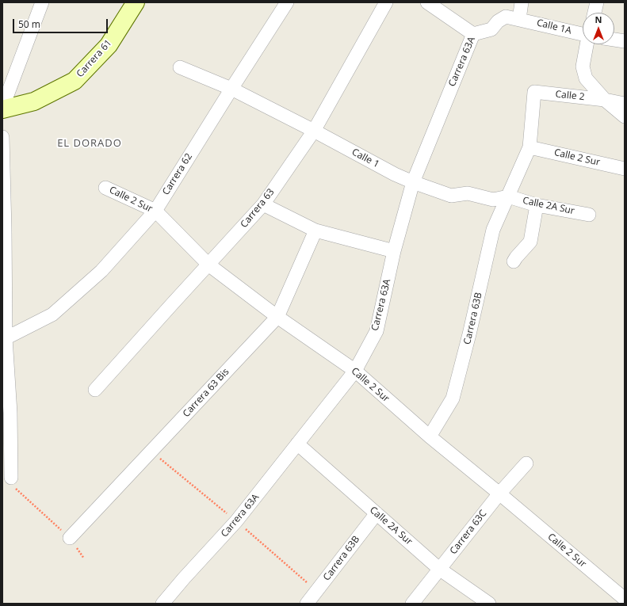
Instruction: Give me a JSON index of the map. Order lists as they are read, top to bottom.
{
  "streets": {
    "street": [
      "Calle 1A",
      "Carrera 61",
      "Carrera 63A",
      "Calle 2",
      "Calle 2 Sur",
      "Calle 1",
      "Carrera 62",
      "Calle 2A Sur",
      "Carrera 63",
      "Carrera 63B",
      "Carrera 63 Bis",
      "Carrera 63C"
    ]
  },
  "crossings": [
    ["Calle 1A", "Carrera 63A"],
    ["Carrera 63A", "Calle 2 Sur"],
    ["Carrera 63A", "Calle 1"],
    ["Carrera 63A", "Calle 2A Sur"],
    ["Calle 2", "Carrera 63B"],
    ["Calle 2 Sur", "Carrera 62"],
    ["Calle 2 Sur", "Carrera 63"],
    ["Calle 2 Sur", "Carrera 63B"],
    ["Calle 2 Sur", "Carrera 63 Bis"],
    ["Calle 2 Sur", "Carrera 63C"],
    ["Calle 1", "Carrera 62"],
    ["Calle 1", "Calle 2A Sur"],
    ["Calle 1", "Carrera 63"],
    ["Calle 1", "Carrera 63B"],
    ["Calle 2A Sur", "Carrera 63B"],
    ["Calle 2A Sur", "Carrera 63C"]
  ],
  "districts": ["EL DORADO"],
  "scale_bar": "50 m",
  "north": "top"
}
